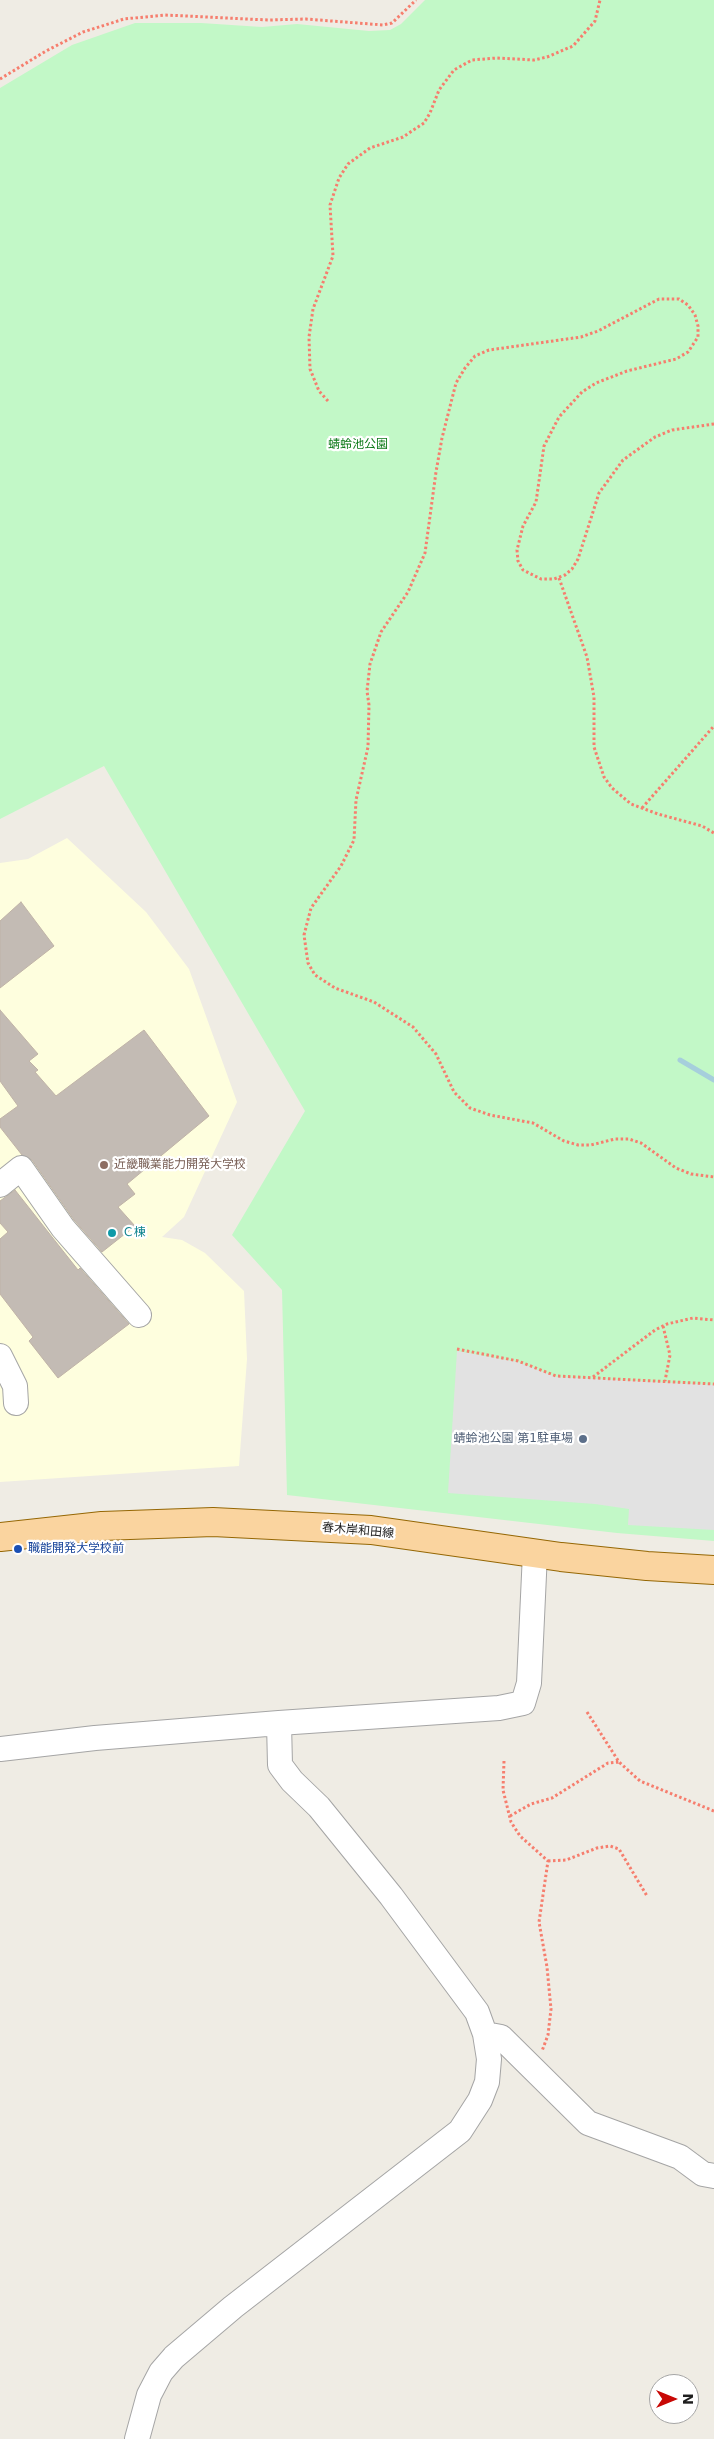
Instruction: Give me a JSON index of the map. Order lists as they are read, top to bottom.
{
  "streets": {
    "main road": ["春木岸和田線"]
  },
  "parks": ["蜻蛉池公園"],
  "places": [
    "近畿職業能力開発大学校",
    "Ｃ棟",
    "蜻蛉池公園 第1駐車場",
    "職能開発大学校前"
  ],
  "north": "right"
}
